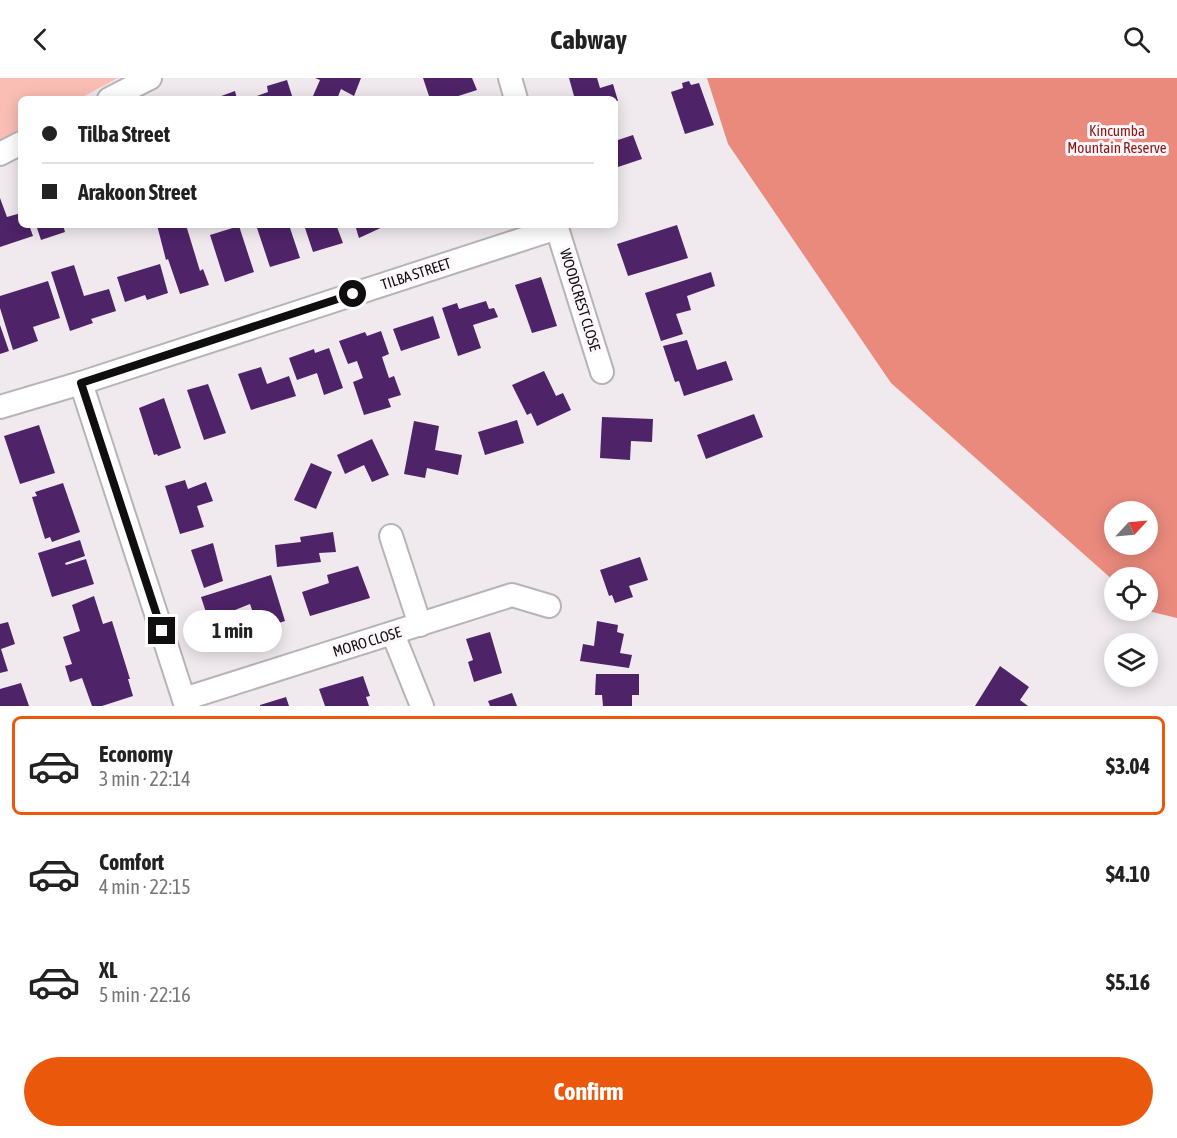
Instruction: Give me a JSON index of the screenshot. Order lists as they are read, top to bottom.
{
  "streets": {
    "street": ["TILBA STREET", "WOODCREST CLOSE", "MORO CLOSE"]
  },
  "parks": ["Kincumba Mountain Reserve"],
  "north": "top right",
  "page": {
    "header": "Cabway",
    "banner": ["Tilba Street", "Arakoon Street"],
    "bubble": "1 min",
    "list": [
      {
        "name": "Economy",
        "note": "3 min · 22:14",
        "value": "$3.04"
      },
      {
        "name": "Comfort",
        "note": "4 min · 22:15",
        "value": "$4.10"
      },
      {
        "name": "XL",
        "note": "5 min · 22:16",
        "value": "$5.16"
      }
    ],
    "buttons": "Confirm"
  }
}
